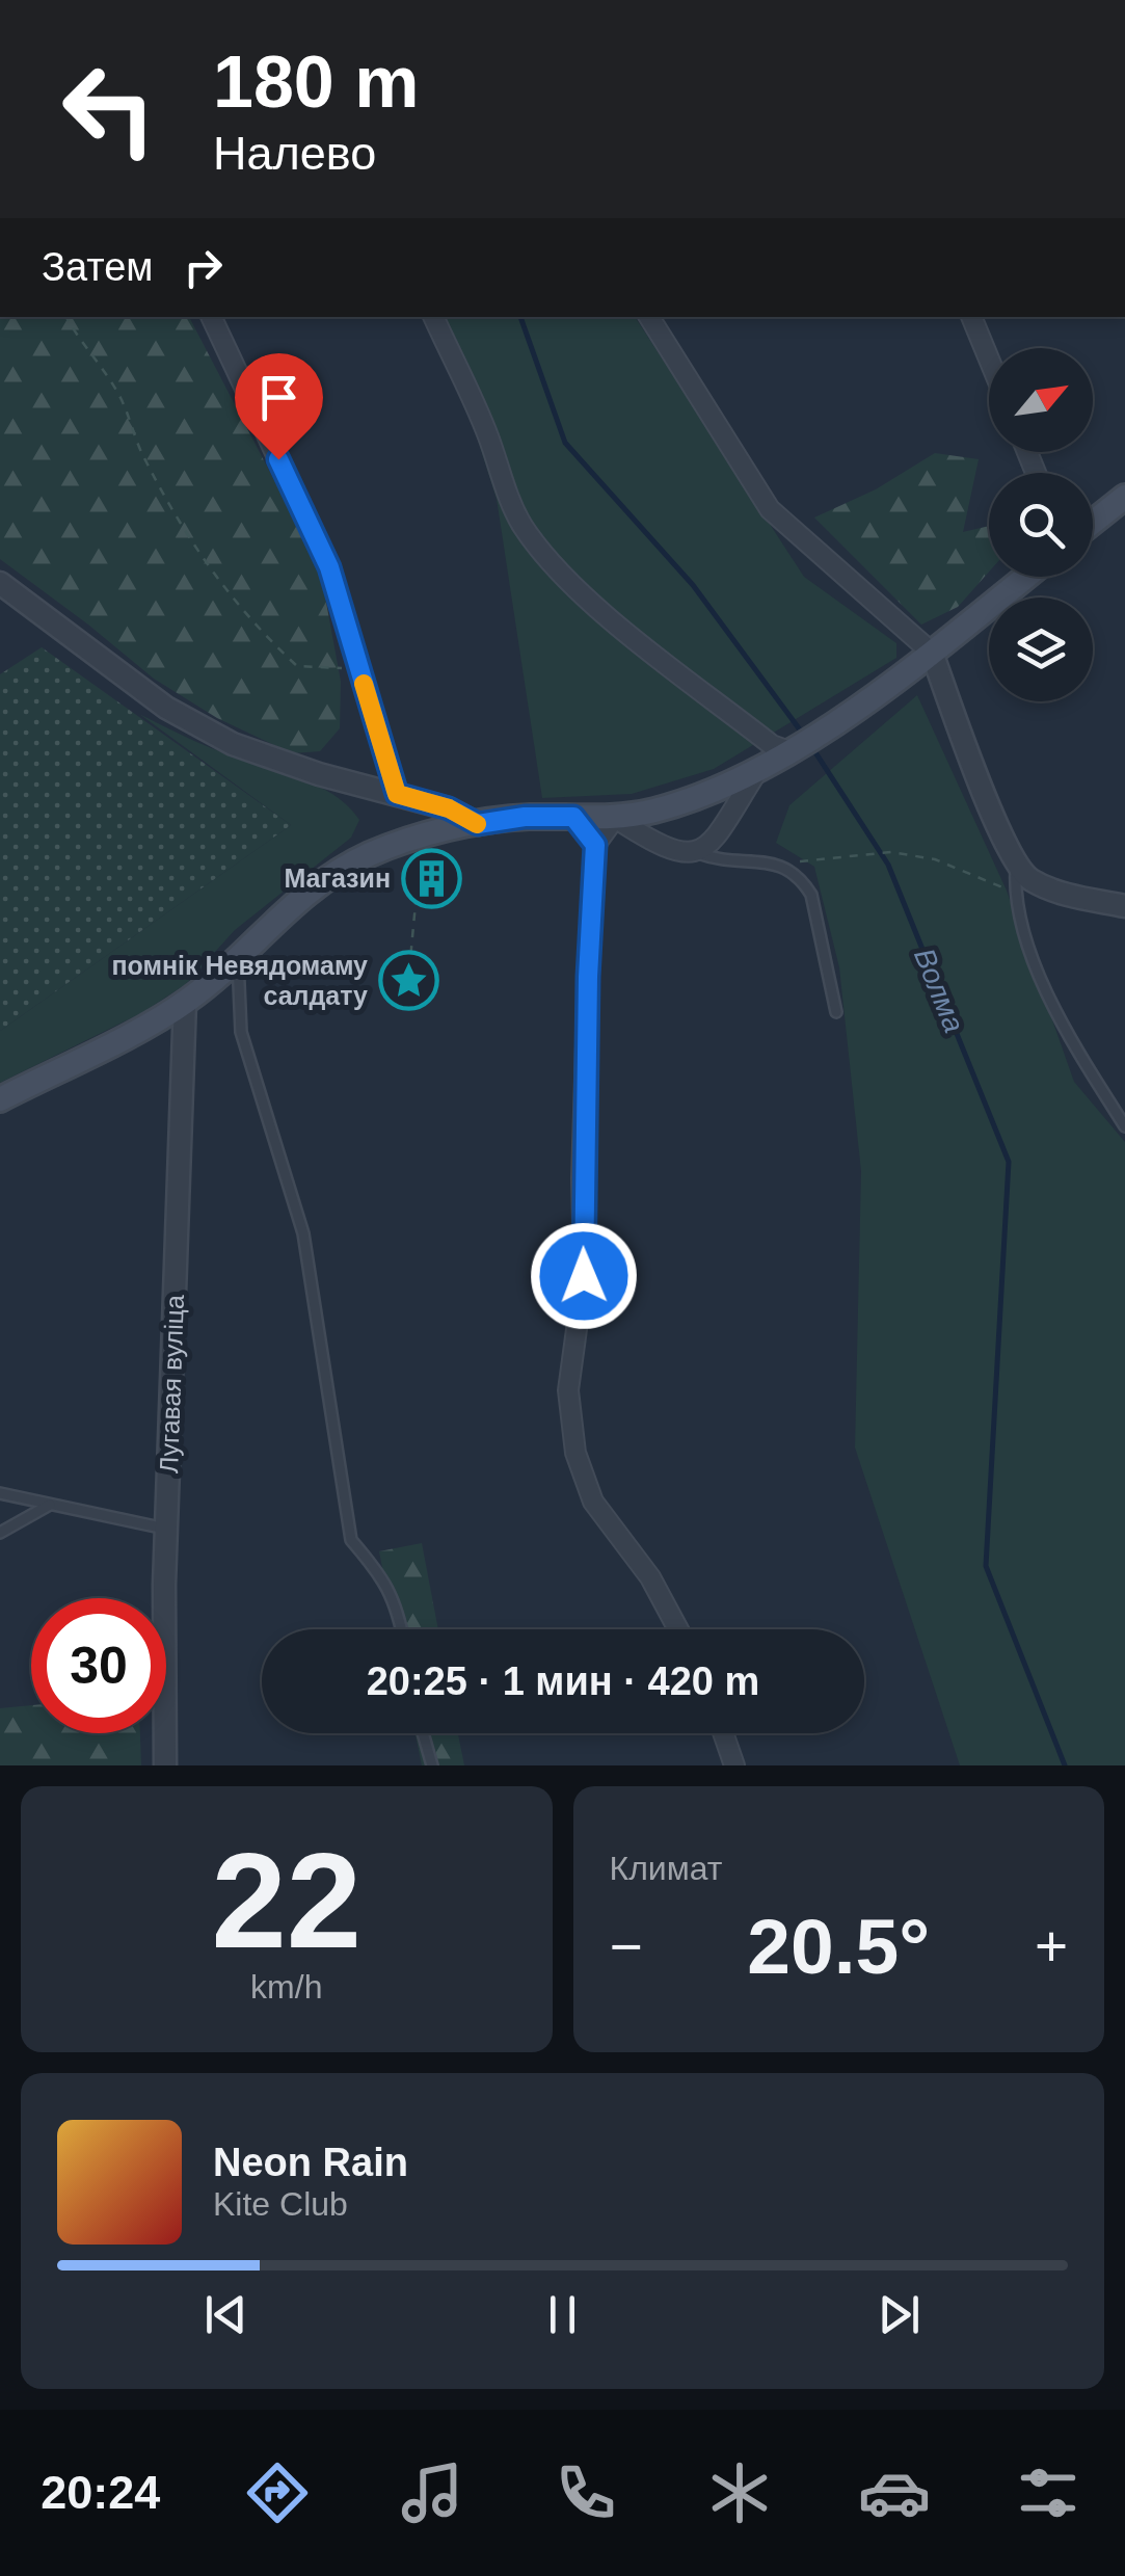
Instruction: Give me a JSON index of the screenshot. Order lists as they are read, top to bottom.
{
  "streets": {
    "street": ["Лугавая вуліца"]
  },
  "water": ["Волма"],
  "places": {
    "building": ["Магазин"],
    "place": ["помнік Невядомаму салдату"]
  },
  "north": "top right",
  "page": {
    "turn": ["180 m", "Налево"],
    "then": "Затем",
    "limit": "30",
    "trip": "20:25 · 1 мин · 420 m",
    "tile": [
      ["22", "km/h"],
      "Климат"
    ],
    "heat": ["−", "20.5°", "+"],
    "song": ["Neon Rain", "Kite Club"],
    "tabs": "20:24"
  }
}
